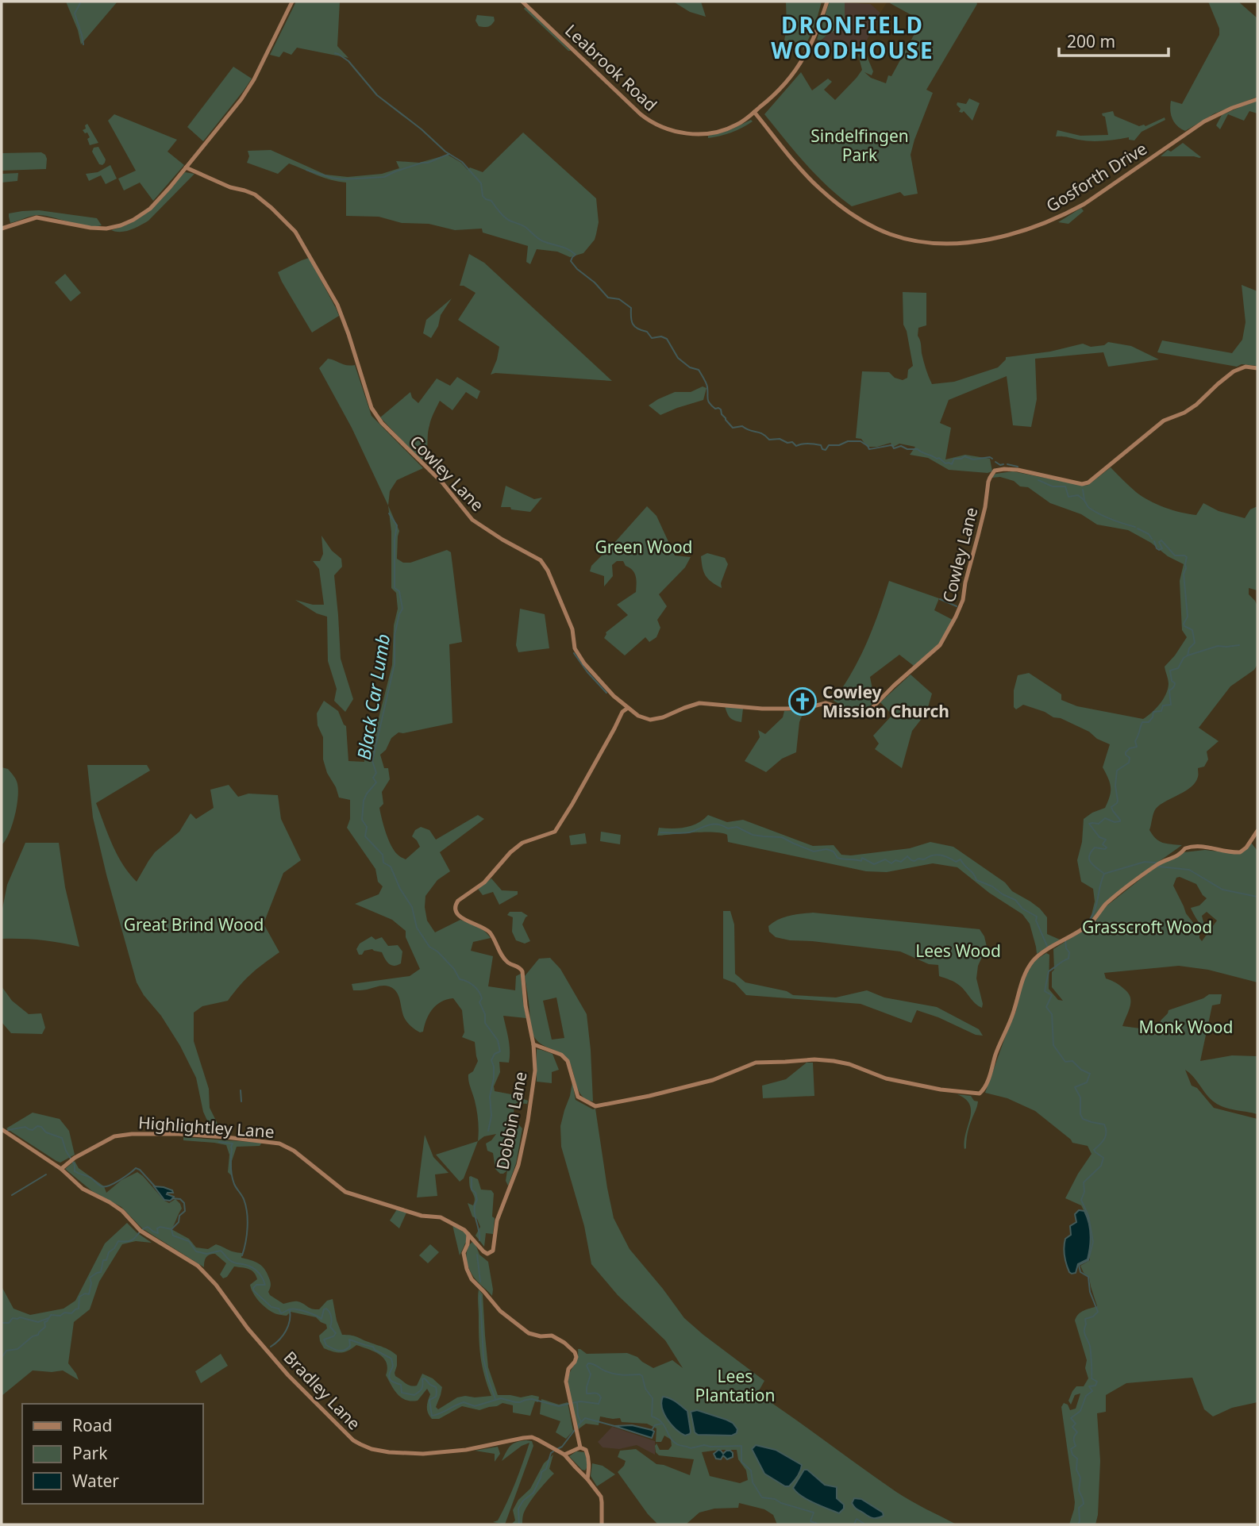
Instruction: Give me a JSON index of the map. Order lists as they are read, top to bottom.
{
  "streets": {
    "street": [
      "Leabrook Road",
      "Gosforth Drive",
      "Cowley Lane",
      "Dobbin Lane",
      "Highlightley Lane",
      "Bradley Lane"
    ]
  },
  "crossings": [
    ["Leabrook Road", "Gosforth Drive"],
    ["Cowley Lane", "Dobbin Lane"],
    ["Dobbin Lane", "Highlightley Lane"],
    ["Highlightley Lane", "Bradley Lane"]
  ],
  "districts": ["DRONFIELD WOODHOUSE"],
  "water": ["Black Car Lumb"],
  "parks": [
    "Sindelfingen Park",
    "Green Wood",
    "Great Brind Wood",
    "Grasscroft Wood",
    "Lees Wood",
    "Monk Wood",
    "Lees Plantation"
  ],
  "places": {
    "church": ["Cowley Mission Church"]
  },
  "legend": ["Road", "Park", "Water"],
  "scale_bar": "200 m"
}
